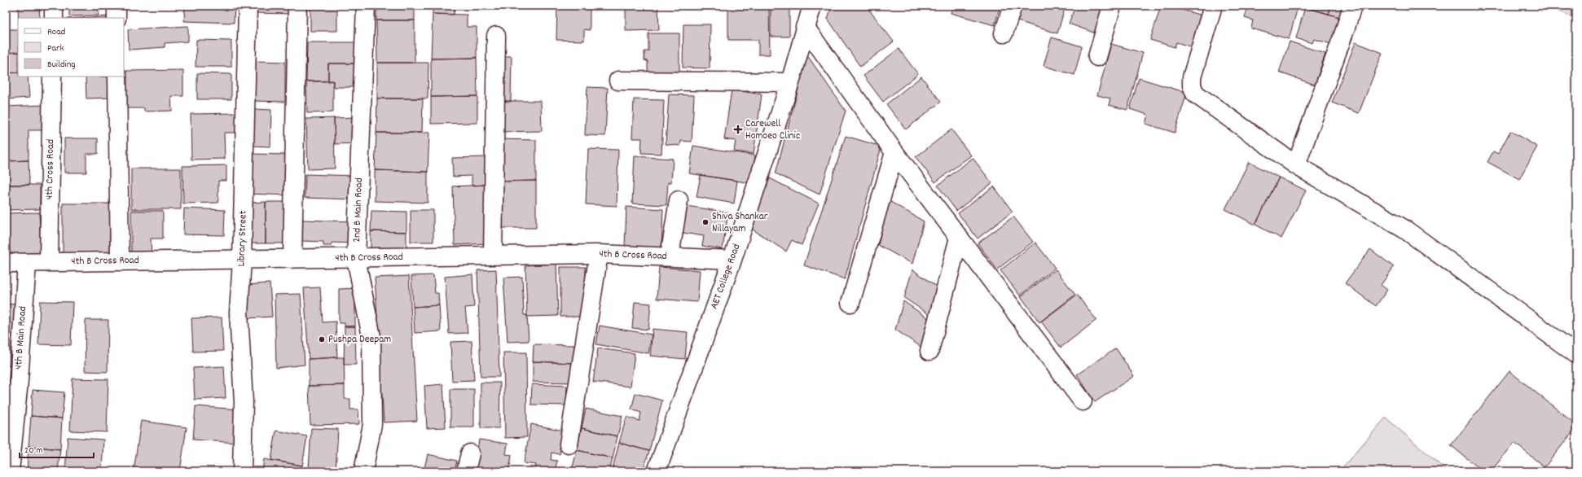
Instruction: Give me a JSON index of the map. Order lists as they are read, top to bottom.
{
  "streets": {
    "street": [
      "4th Cross Road",
      "2nd B Main Road",
      "Library Street",
      "4th B Cross Road",
      "AET College Road",
      "4th B Main Road"
    ]
  },
  "crossings": [
    ["4th Cross Road", "4th B Cross Road"],
    ["2nd B Main Road", "4th B Cross Road"],
    ["Library Street", "4th B Cross Road"],
    ["4th B Cross Road", "AET College Road"],
    ["4th B Cross Road", "4th B Main Road"]
  ],
  "places": {
    "health": ["Carewell Homoeo Clinic"],
    "other": ["Shiva Shankar Nillayam", "Pushpa Deepam"]
  },
  "legend": ["Road", "Park", "Building"],
  "scale_bar": "20 m"
}
